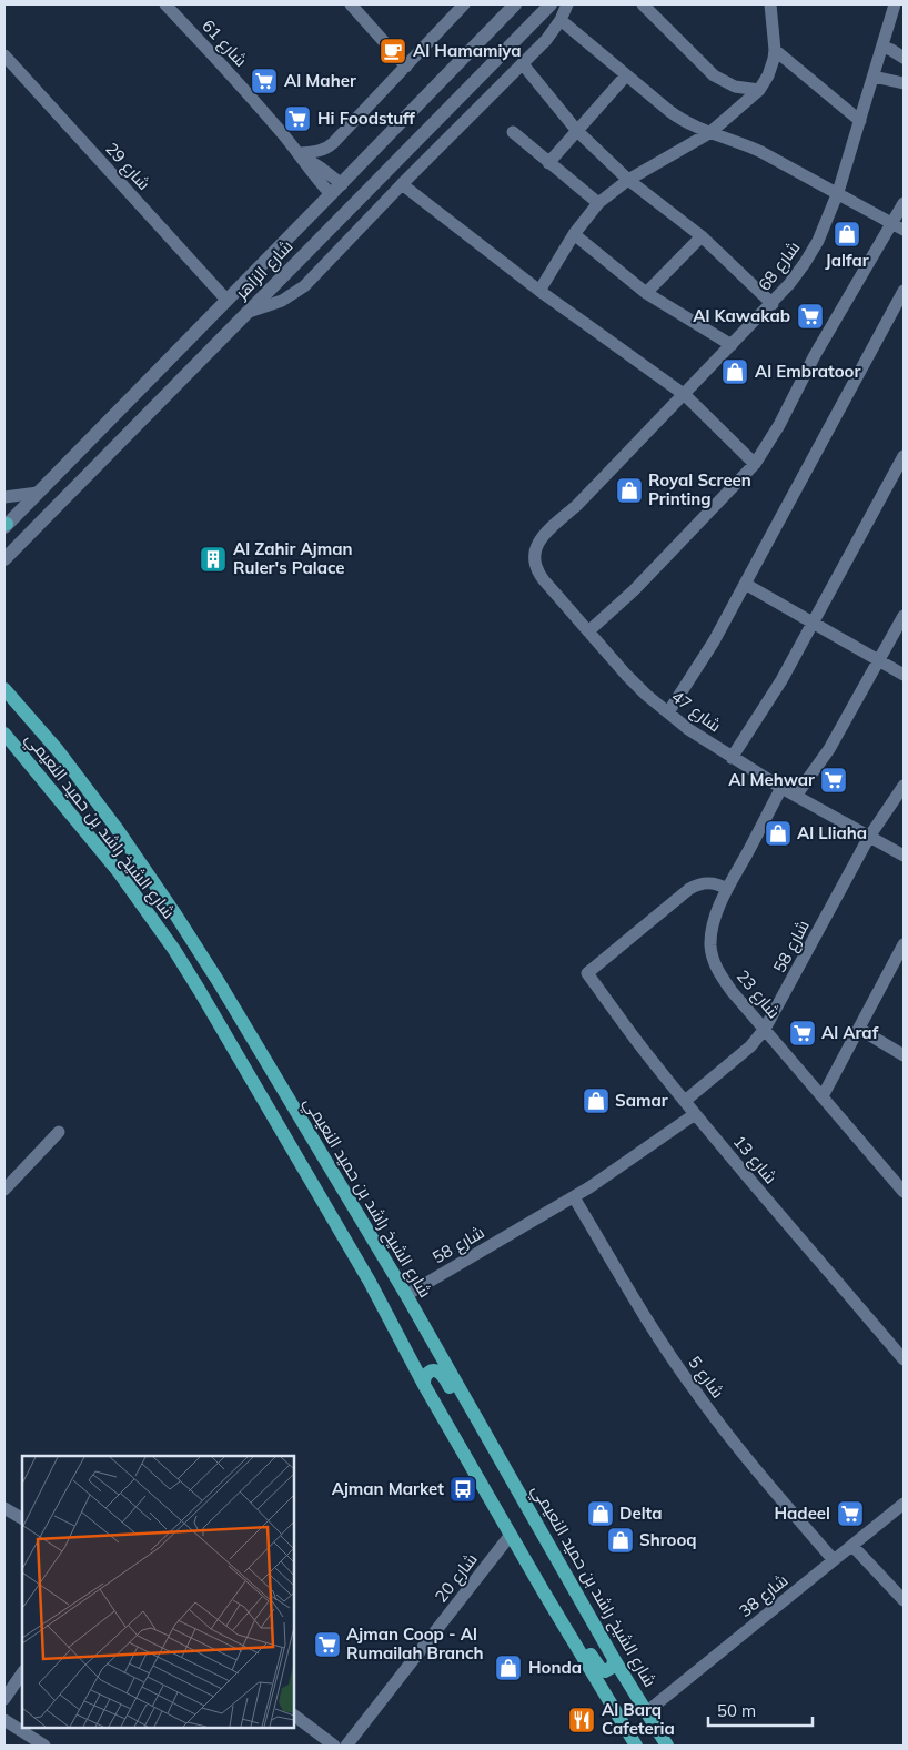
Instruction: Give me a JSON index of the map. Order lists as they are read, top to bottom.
{
  "streets": {
    "main road": ["شارع الزاهر", "شارع الشيخ راشد بن حميد النعيمي"],
    "street": [
      "شارع 61",
      "شارع 29",
      "شارع 68",
      "شارع 47",
      "شارع 58",
      "شارع 23",
      "شارع 13",
      "شارع 5",
      "شارع 20",
      "شارع 38"
    ]
  },
  "crossings": [
    ["شارع 61", "شارع الزاهر"],
    ["شارع 29", "شارع الزاهر"],
    ["شارع 68", "شارع 47"],
    ["شارع 47", "شارع 58"],
    ["شارع 47", "شارع 23"],
    ["شارع الشيخ راشد بن حميد النعيمي", "شارع 58"],
    ["شارع الشيخ راشد بن حميد النعيمي", "شارع 20"],
    ["شارع الشيخ راشد بن حميد النعيمي", "شارع 38"],
    ["شارع 58", "شارع 23"],
    ["شارع 58", "شارع 13"],
    ["شارع 58", "شارع 5"],
    ["شارع 23", "شارع 13"],
    ["شارع 5", "شارع 38"]
  ],
  "places": {
    "cafe": ["Al Hamamiya"],
    "supermarket": [
      "Al Maher",
      "Hi Foodstuff",
      "Al Kawakab",
      "Al Mehwar",
      "Al Araf",
      "Hadeel",
      "Ajman Coop - Al Rumailah Branch"
    ],
    "shop": [
      "Jalfar",
      "Al Embratoor",
      "Royal Screen Printing",
      "Al Lliaha",
      "Samar",
      "Delta",
      "Shrooq",
      "Honda"
    ],
    "building": ["Al Zahir Ajman Ruler's Palace"],
    "bus stop": ["Ajman Market"],
    "restaurant": ["Al Barq Cafeteria"]
  },
  "scale_bar": "50 m"
}
